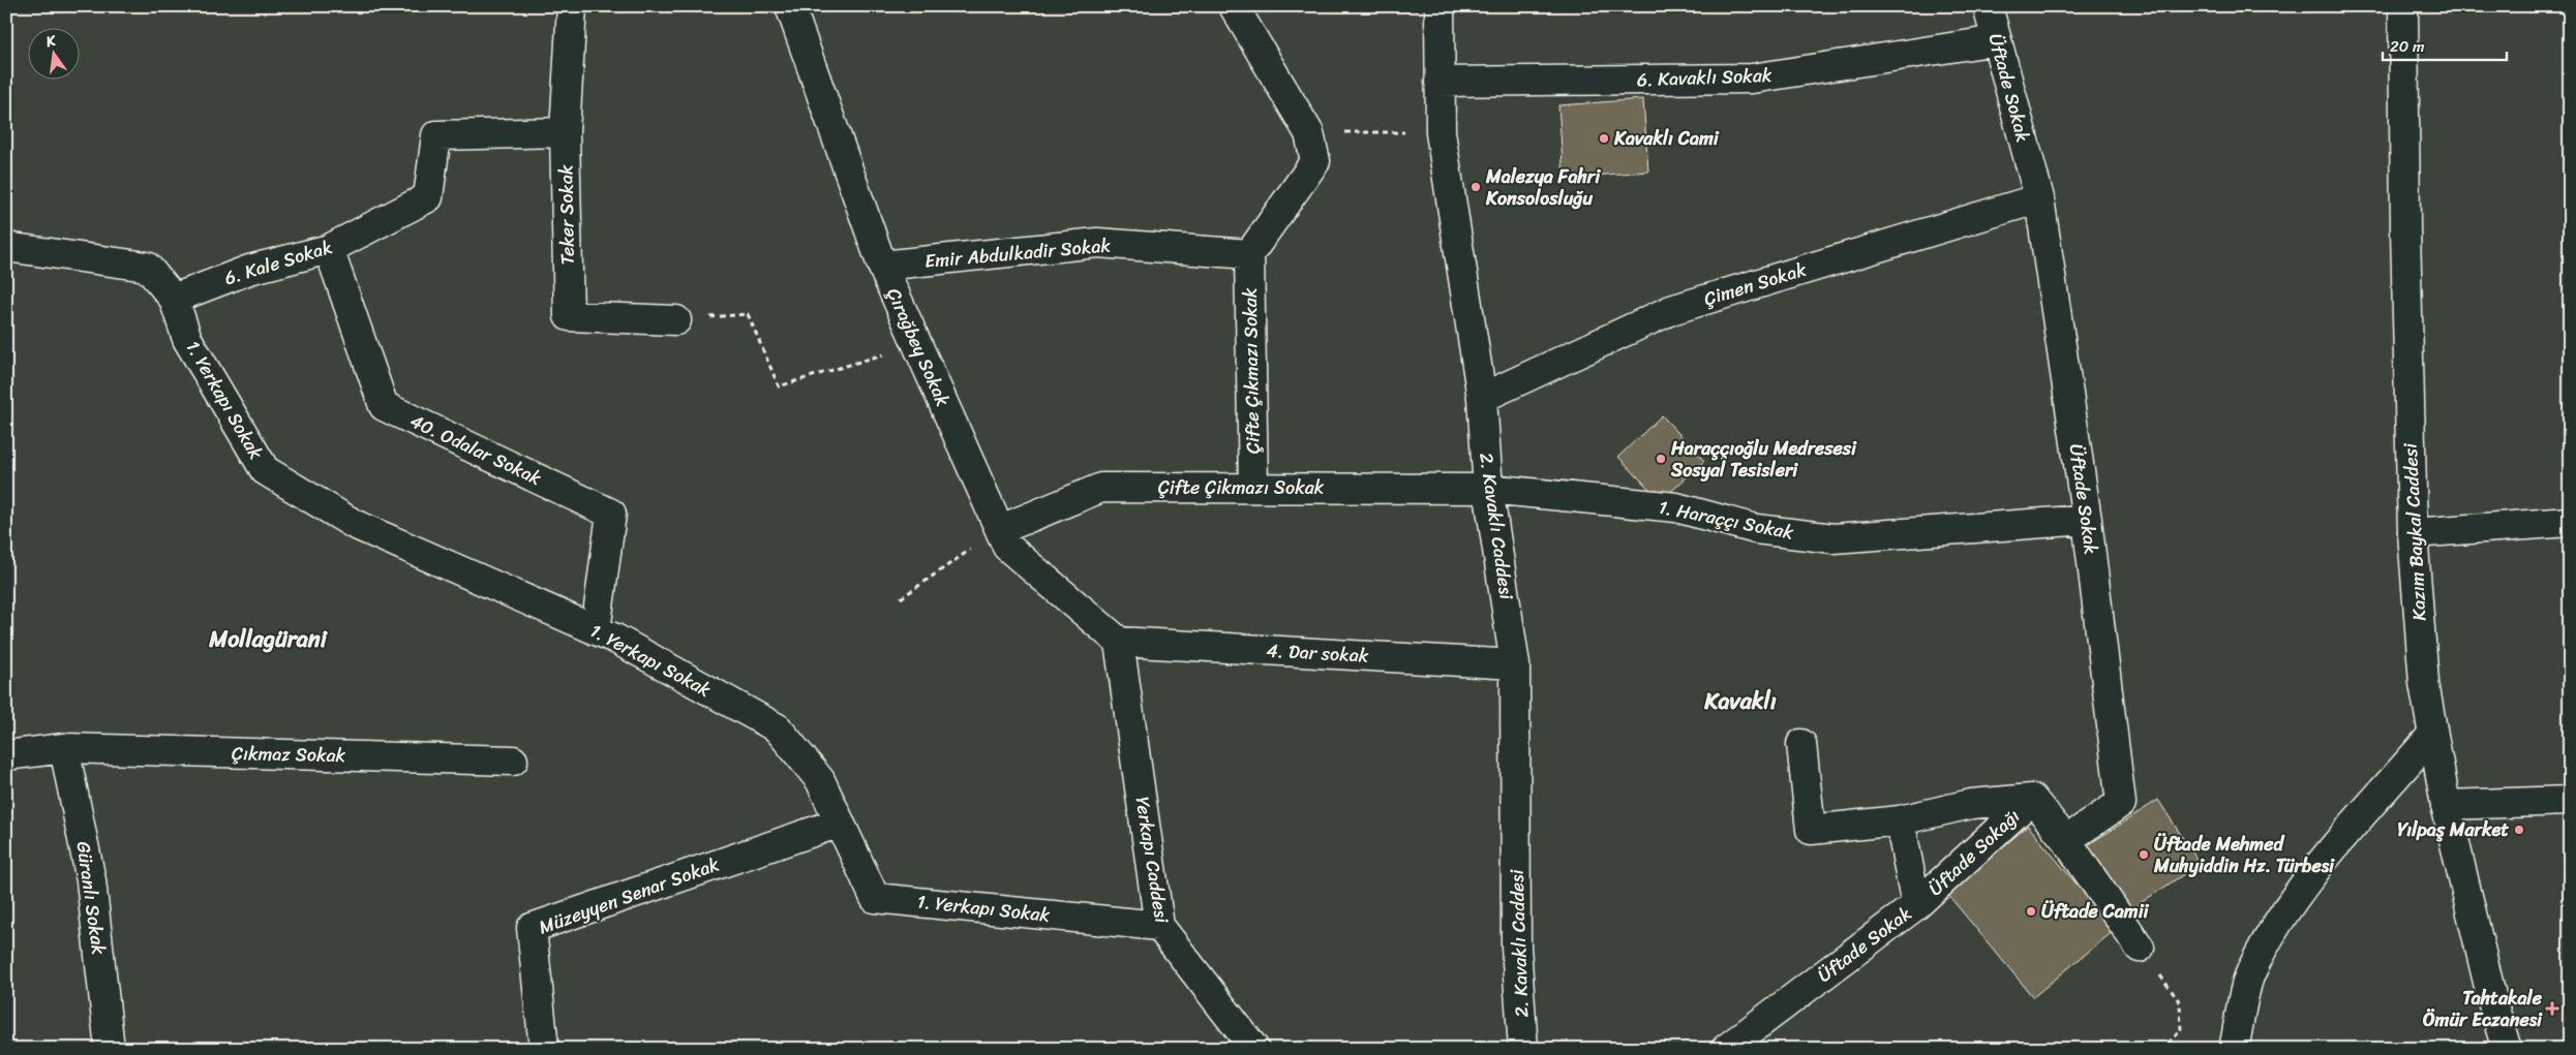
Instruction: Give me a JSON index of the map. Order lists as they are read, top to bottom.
{
  "streets": {
    "street": [
      "6. Kavaklı Sokak",
      "Üftade Sokak",
      "Teker Sokak",
      "Emir Abdulkadir Sokak",
      "6. Kale Sokak",
      "Çimen Sokak",
      "Çırağbey Sokak",
      "Çifte Çıkmazı Sokak",
      "1. Yerkapı Sokak",
      "40. Odalar Sokak",
      "Çifte Çikmazı Sokak",
      "1. Haraççı Sokak",
      "2. Kavaklı Caddesi",
      "Kazım Baykal Caddesi",
      "4. Dar sokak",
      "Çıkmaz Sokak",
      "Üftade Sokağı",
      "Yerkapı Caddesi",
      "Müzeyyen Senar Sokak",
      "Güranlı Sokak"
    ]
  },
  "crossings": [
    ["6. Kavaklı Sokak", "Üftade Sokak"],
    ["6. Kavaklı Sokak", "2. Kavaklı Caddesi"],
    ["Üftade Sokak", "Çimen Sokak"],
    ["Üftade Sokak", "1. Haraççı Sokak"],
    ["Üftade Sokak", "Üftade Sokağı"],
    ["Teker Sokak", "6. Kale Sokak"],
    ["Emir Abdulkadir Sokak", "Çırağbey Sokak"],
    ["Emir Abdulkadir Sokak", "Çifte Çıkmazı Sokak"],
    ["6. Kale Sokak", "1. Yerkapı Sokak"],
    ["6. Kale Sokak", "40. Odalar Sokak"],
    ["Çimen Sokak", "2. Kavaklı Caddesi"],
    ["Çırağbey Sokak", "Çifte Çikmazı Sokak"],
    ["Çırağbey Sokak", "4. Dar sokak"],
    ["Çırağbey Sokak", "Yerkapı Caddesi"],
    ["Çifte Çıkmazı Sokak", "Çifte Çikmazı Sokak"],
    ["1. Yerkapı Sokak", "40. Odalar Sokak"],
    ["1. Yerkapı Sokak", "Yerkapı Caddesi"],
    ["1. Yerkapı Sokak", "Müzeyyen Senar Sokak"],
    ["Çifte Çikmazı Sokak", "1. Haraççı Sokak"],
    ["Çifte Çikmazı Sokak", "2. Kavaklı Caddesi"],
    ["1. Haraççı Sokak", "2. Kavaklı Caddesi"],
    ["2. Kavaklı Caddesi", "4. Dar sokak"],
    ["4. Dar sokak", "Yerkapı Caddesi"],
    ["Çıkmaz Sokak", "Güranlı Sokak"]
  ],
  "districts": ["Mollagürani", "Kavaklı"],
  "places": {
    "other": [
      "Kavaklı Cami",
      "Malezya Fahri Konsolosluğu",
      "Haraççıoğlu Medresesi Sosyal Tesisleri",
      "Yılpaş Market",
      "Üftade Mehmed Muhyiddin Hz. Türbesi",
      "Üftade Camii"
    ],
    "health": ["Tahtakale Ömür Eczanesi"]
  },
  "scale_bar": "20 m",
  "north": "top"
}
